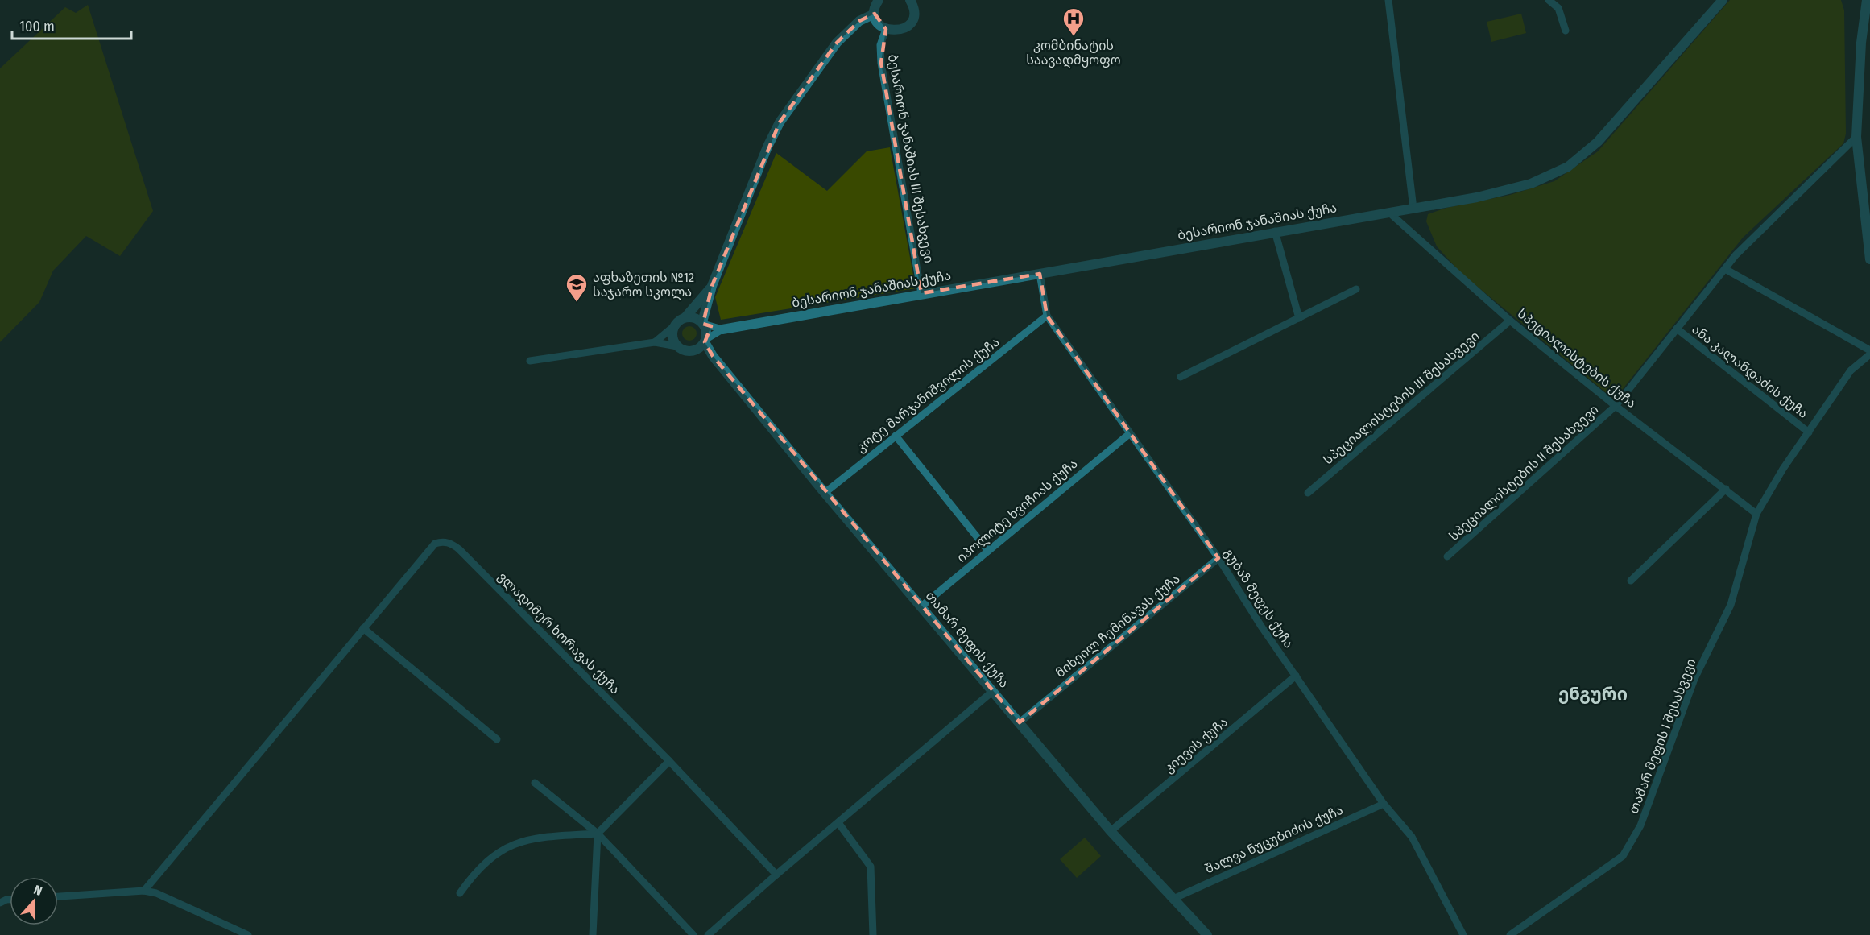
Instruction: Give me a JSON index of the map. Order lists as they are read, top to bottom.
{
  "streets": {
    "street": [
      "ბესარიონ ჯანაშიას III შესახვევი",
      "ბესარიონ ჯანაშიას ქუჩა",
      "სპეციალისტების ქუჩა",
      "ანა კალანდაძის ქუჩა",
      "კოტე მარჯანიშვილის ქუჩა",
      "სპეციალისტების III შესახვევი",
      "სპეციალისტების II შესახვევი",
      "იპოლიტე ხვიჩიას ქუჩა",
      "გუბაზ მეფეს ქუჩა",
      "მიხეილ ჩემინავას ქუჩა",
      "ვლადიმერ ხორავას ქუჩა",
      "თამარ მეფის ქუჩა",
      "თამარ მეფის I შესახვევი",
      "კიევის ქუჩა",
      "შალვა ნუცუბიძის ქუჩა"
    ]
  },
  "crossings": [
    ["ბესარიონ ჯანაშიას III შესახვევი", "ბესარიონ ჯანაშიას ქუჩა"],
    ["ბესარიონ ჯანაშიას ქუჩა", "სპეციალისტების ქუჩა"],
    ["ბესარიონ ჯანაშიას ქუჩა", "გუბაზ მეფეს ქუჩა"],
    ["სპეციალისტების ქუჩა", "სპეციალისტების III შესახვევი"],
    ["სპეციალისტების ქუჩა", "სპეციალისტების II შესახვევი"],
    ["სპეციალისტების ქუჩა", "თამარ მეფის I შესახვევი"],
    ["ანა კალანდაძის ქუჩა", "სპეციალისტების II შესახვევი"],
    ["ანა კალანდაძის ქუჩა", "თამარ მეფის I შესახვევი"],
    ["კოტე მარჯანიშვილის ქუჩა", "გუბაზ მეფეს ქუჩა"],
    ["კოტე მარჯანიშვილის ქუჩა", "თამარ მეფის ქუჩა"],
    ["იპოლიტე ხვიჩიას ქუჩა", "გუბაზ მეფეს ქუჩა"],
    ["იპოლიტე ხვიჩიას ქუჩა", "თამარ მეფის ქუჩა"],
    ["გუბაზ მეფეს ქუჩა", "მიხეილ ჩემინავას ქუჩა"],
    ["გუბაზ მეფეს ქუჩა", "კიევის ქუჩა"],
    ["გუბაზ მეფეს ქუჩა", "შალვა ნუცუბიძის ქუჩა"],
    ["მიხეილ ჩემინავას ქუჩა", "თამარ მეფის ქუჩა"],
    ["თამარ მეფის ქუჩა", "კიევის ქუჩა"],
    ["თამარ მეფის ქუჩა", "შალვა ნუცუბიძის ქუჩა"]
  ],
  "districts": ["ენგური"],
  "places": {
    "hospital": ["კომბინატის საავადმყოფო"],
    "school or university": ["აფხაზეთის №12 საჯარო სკოლა"]
  },
  "scale_bar": "100 m",
  "north": "top"
}
